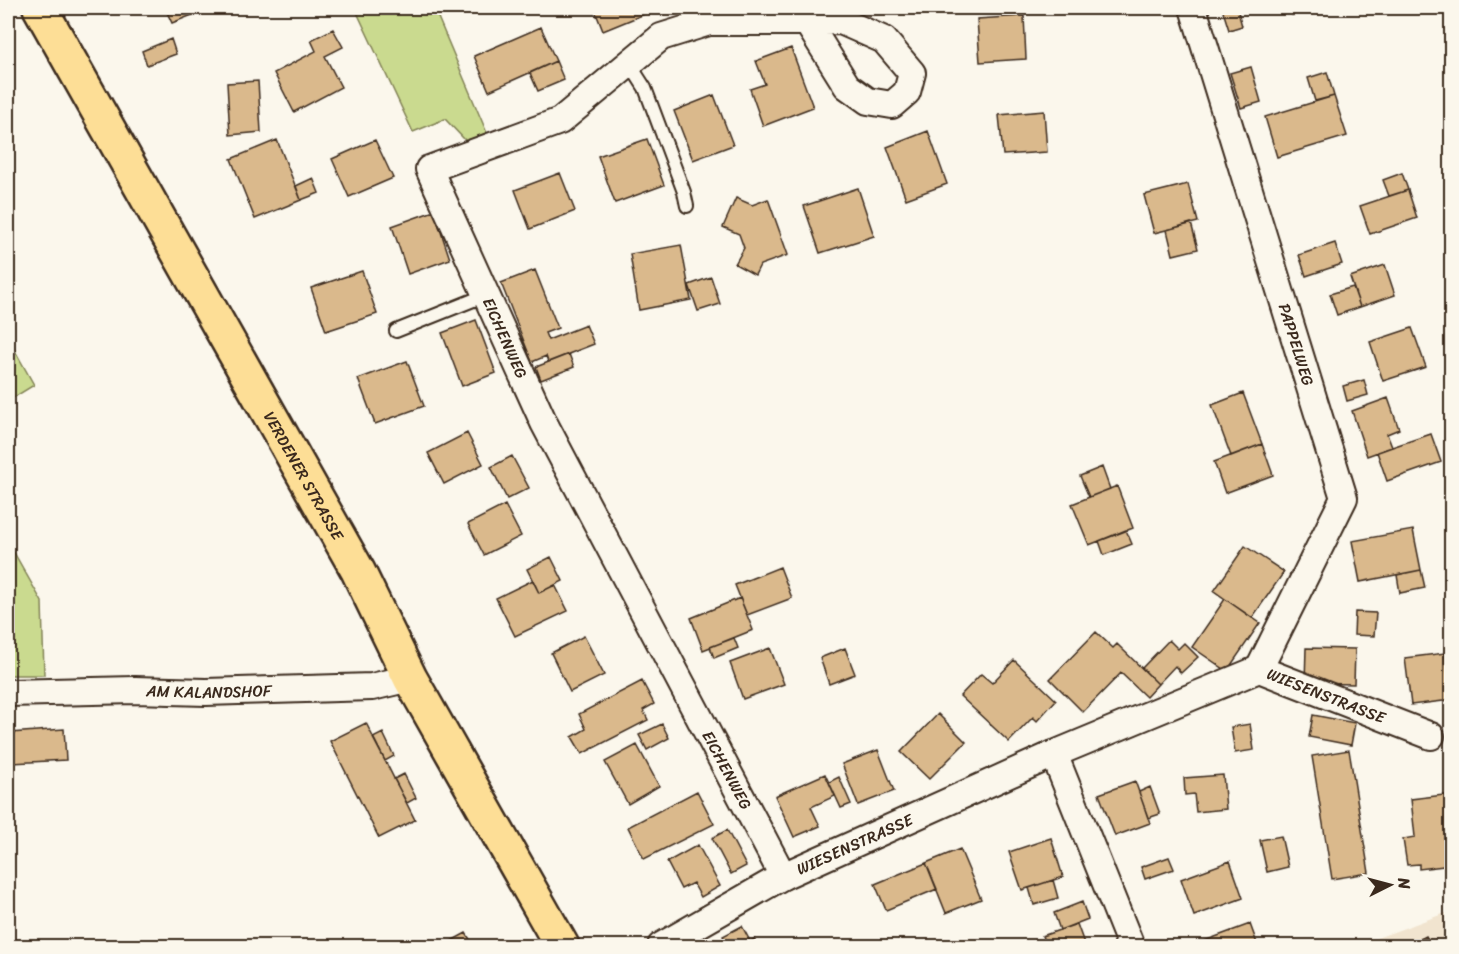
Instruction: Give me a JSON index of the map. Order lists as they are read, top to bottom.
{
  "streets": {
    "main road": ["VERDENER STRASSE"],
    "street": [
      "EICHENWEG",
      "PAPPELWEG",
      "AM KALANDSHOF",
      "WIESENSTRASSE"
    ]
  },
  "crossings": [
    ["EICHENWEG", "WIESENSTRASSE"],
    ["PAPPELWEG", "WIESENSTRASSE"],
    ["VERDENER STRASSE", "AM KALANDSHOF"]
  ],
  "north": "right"
}
